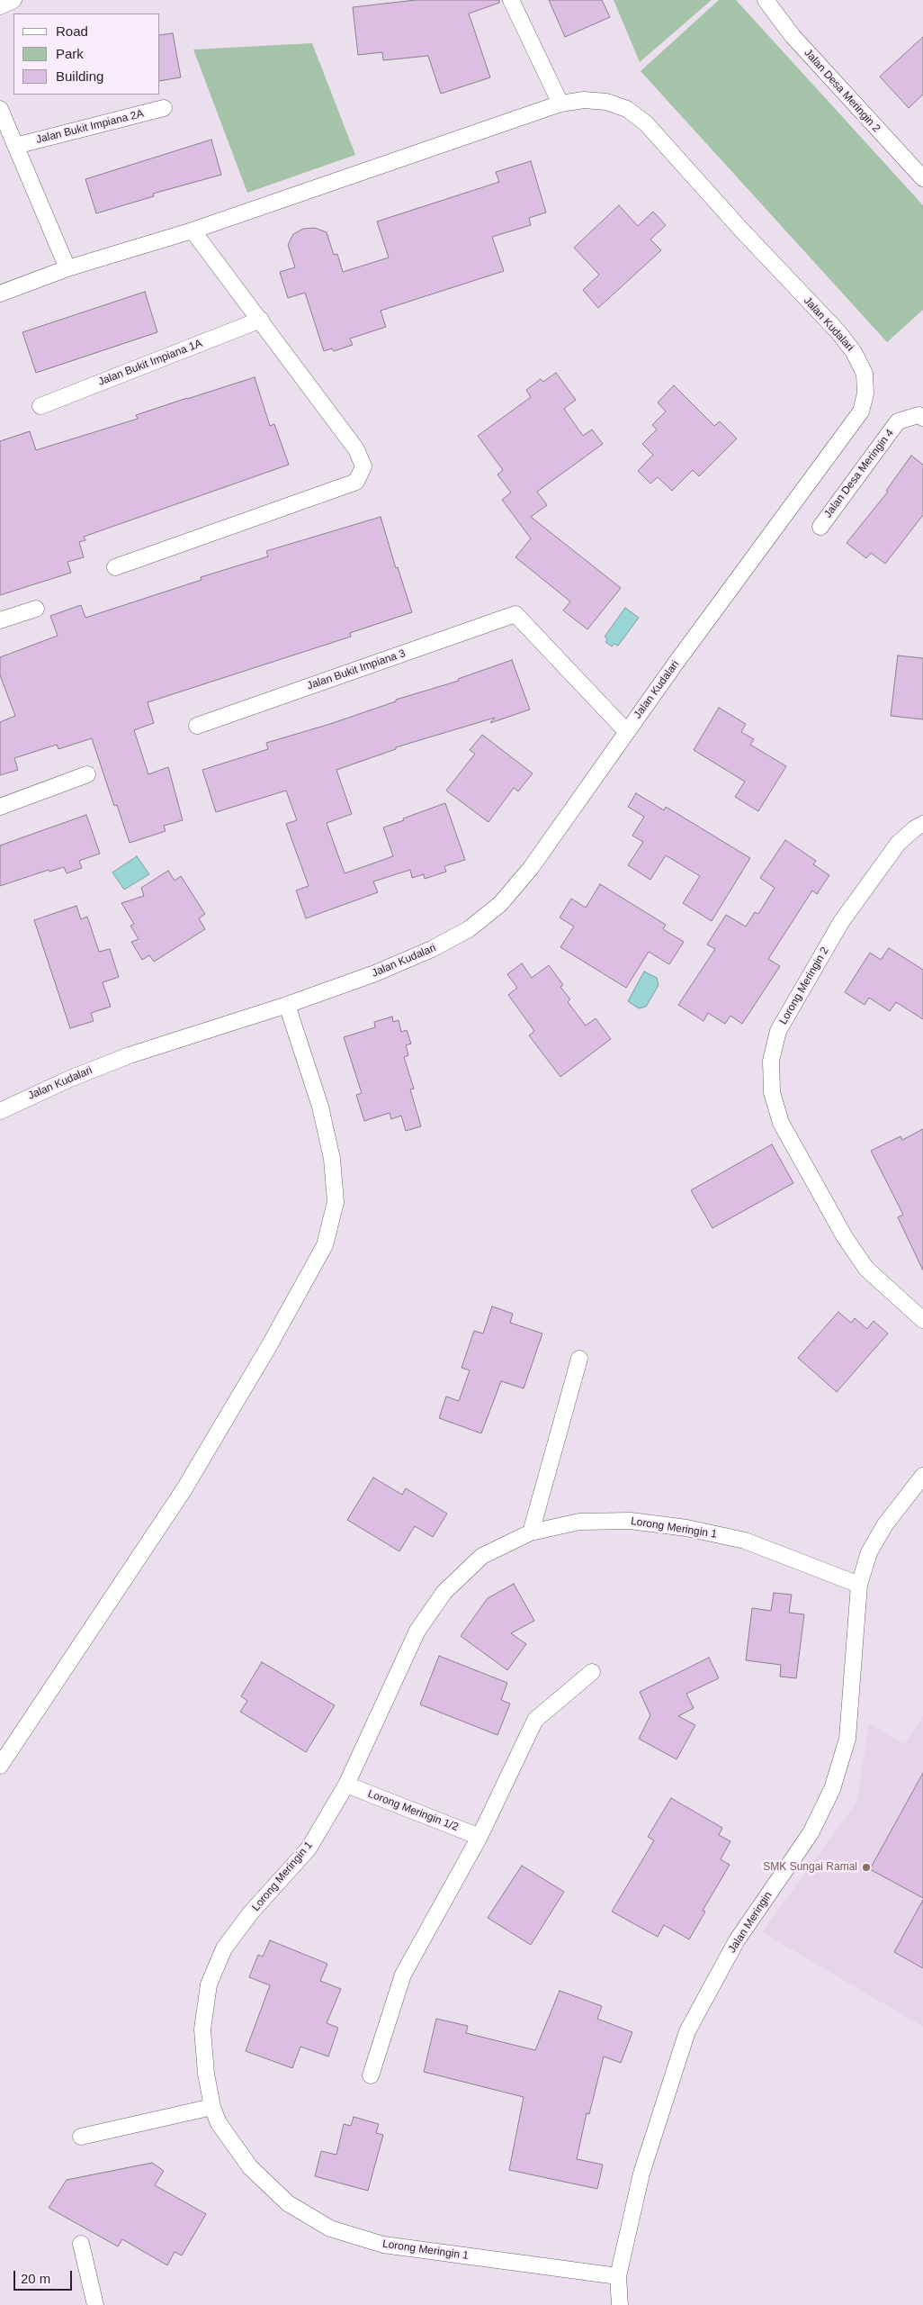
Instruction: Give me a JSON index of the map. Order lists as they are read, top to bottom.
{
  "streets": {
    "street": [
      "Jalan Desa Meringin 2",
      "Jalan Bukit Impiana 2A",
      "Jalan Kudalari",
      "Jalan Bukit Impiana 1A",
      "Jalan Desa Meringin 4",
      "Jalan Bukit Impiana 3",
      "Lorong Meringin 2",
      "Lorong Meringin 1",
      "Lorong Meringin 1/2",
      "Jalan Meringin"
    ]
  },
  "crossings": [
    ["Jalan Kudalari", "Jalan Bukit Impiana 3"],
    ["Lorong Meringin 1", "Lorong Meringin 1/2"],
    ["Lorong Meringin 1", "Jalan Meringin"]
  ],
  "places": ["SMK Sungai Ramal"],
  "legend": ["Road", "Park", "Building"],
  "scale_bar": "20 m"
}
